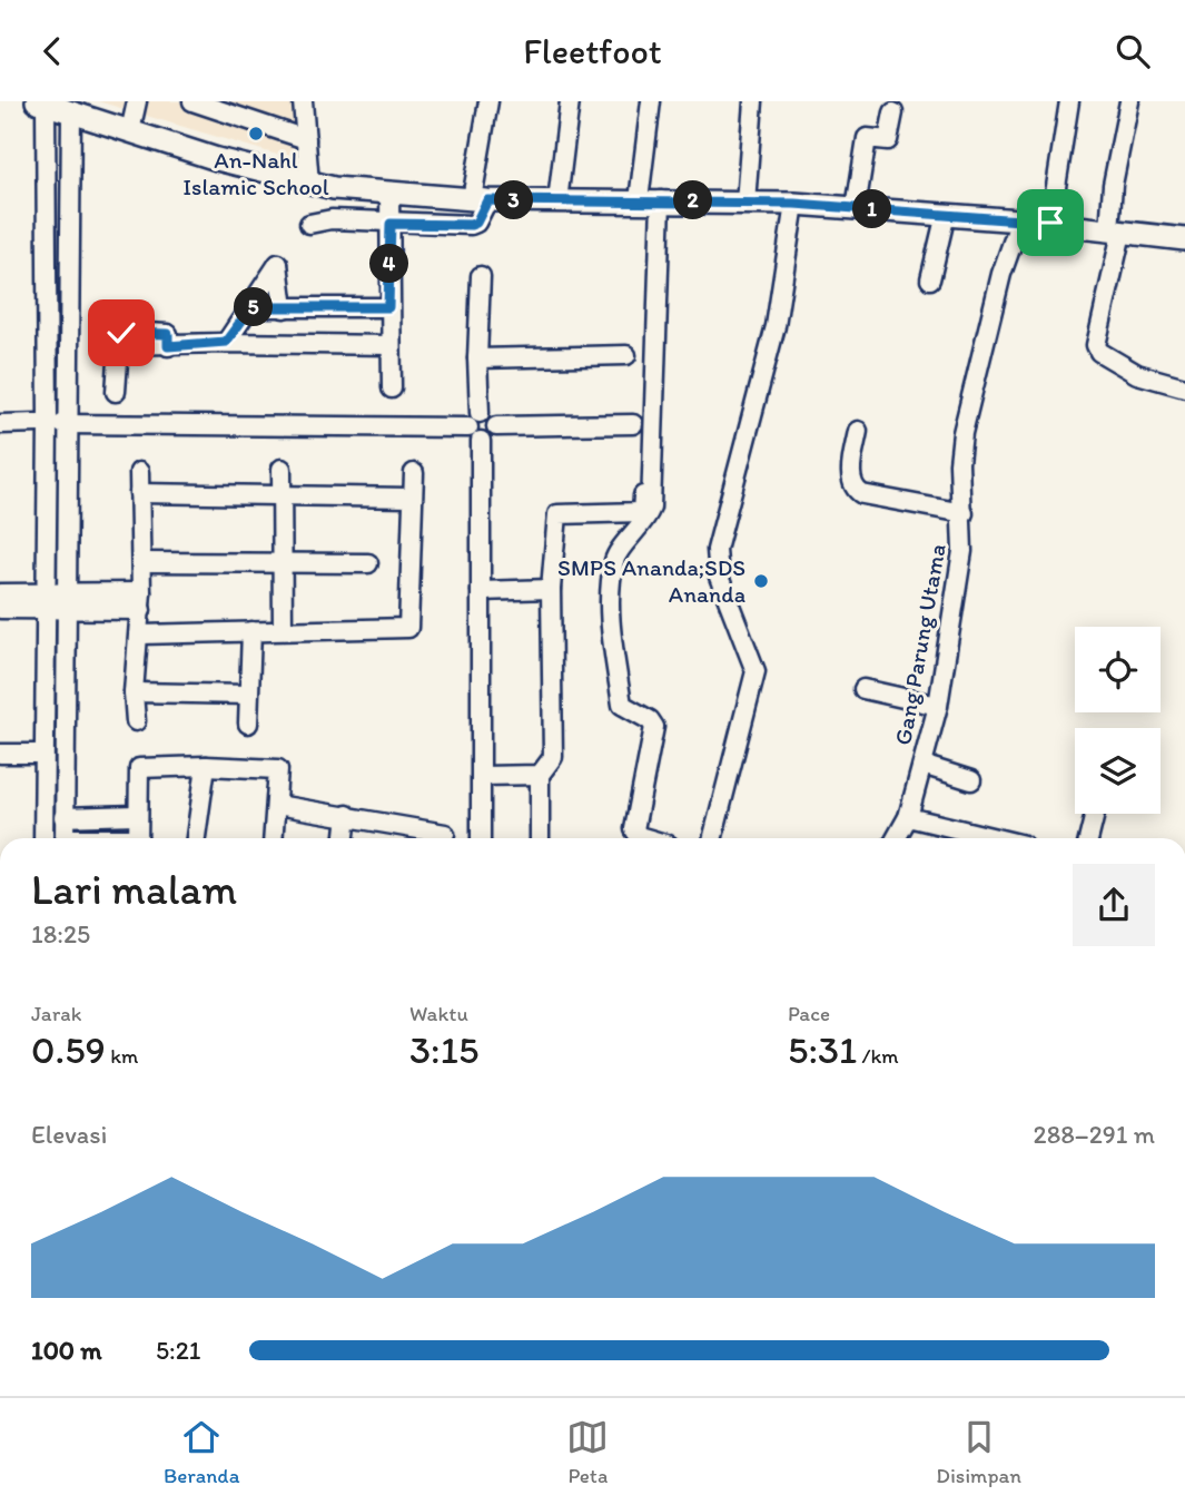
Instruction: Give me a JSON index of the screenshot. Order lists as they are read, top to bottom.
{
  "streets": {
    "street": ["Gang Parung Utama"]
  },
  "places": ["An-Nahl Islamic School", "SMPS Ananda;SDS Ananda"],
  "page": {
    "header": "Fleetfoot",
    "pins": [
      "2",
      "3",
      "1",
      "4",
      "5"
    ],
    "heading": ["Lari malam", "18:25"],
    "stats": [
      ["Jarak", "0.59 km"],
      ["Waktu", "3:15"],
      ["Pace", "5:31 /km"]
    ],
    "chart": ["Elevasi", "288–291 m"],
    "list": [
      {
        "name": "100 m",
        "note": "5:21"
      }
    ],
    "tabs": ["Beranda", "Peta", "Disimpan"]
  }
}
